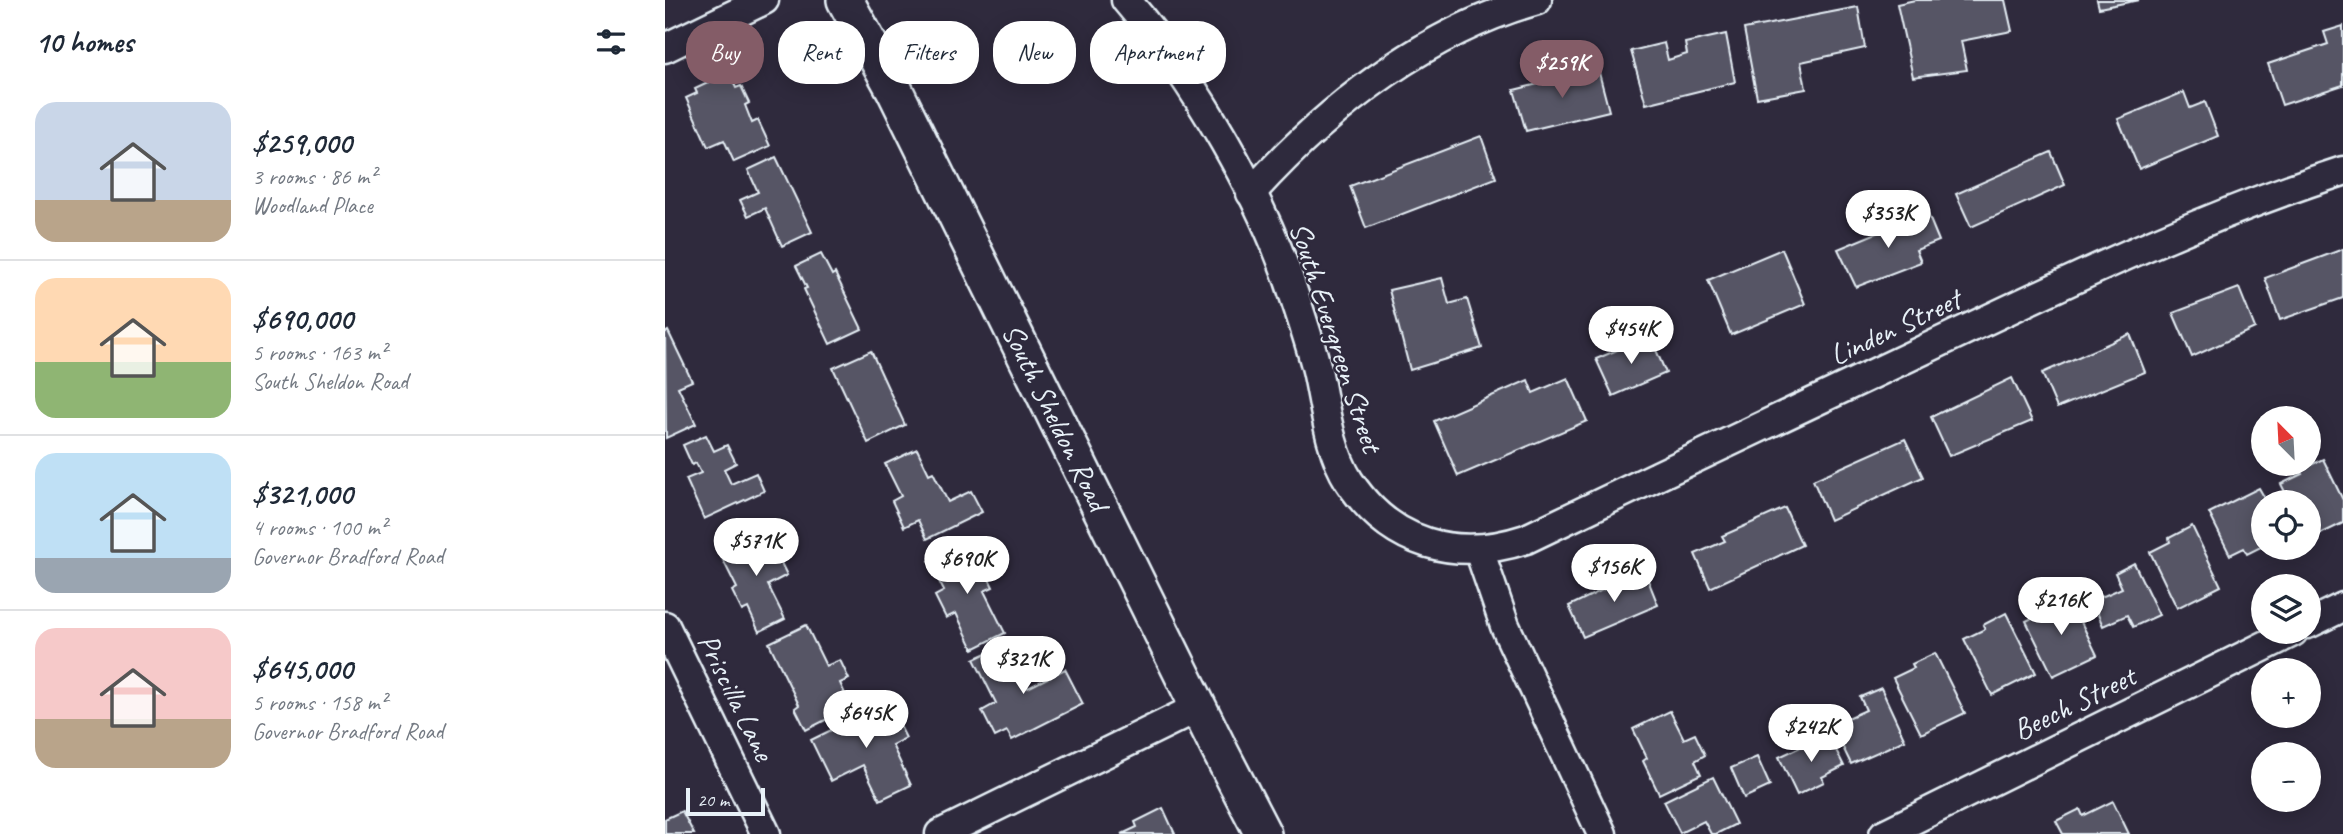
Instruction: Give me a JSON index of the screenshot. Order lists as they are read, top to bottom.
{
  "streets": {
    "main road": ["South Sheldon Road"],
    "street": [
      "Linden Street",
      "South Evergreen Street",
      "Priscilla Lane",
      "Beech Street"
    ]
  },
  "crossings": [
    ["Linden Street", "South Evergreen Street"]
  ],
  "scale_bar": "20 m",
  "north": "top left",
  "page": {
    "heading": "10 homes",
    "chip": [
      "Buy",
      "Rent",
      "Filters",
      "New",
      "Apartment"
    ],
    "price": [
      "$259K",
      "$353K",
      "$454K",
      "$571K",
      "$690K",
      "$156K",
      "$216K",
      "$321K",
      "$645K",
      "$242K"
    ],
    "list": [
      {
        "name": "$259,000",
        "note": "3 rooms · 86 m² · Woodland Place"
      },
      {
        "name": "$690,000",
        "note": "5 rooms · 163 m² · South Sheldon Road"
      },
      {
        "name": "$321,000",
        "note": "4 rooms · 100 m² · Governor Bradford Road"
      },
      {
        "name": "$645,000",
        "note": "5 rooms · 158 m² · Governor Bradford Road"
      }
    ],
    "map_buttons": ["+", "−"],
    "scale": "20 m"
  }
}
